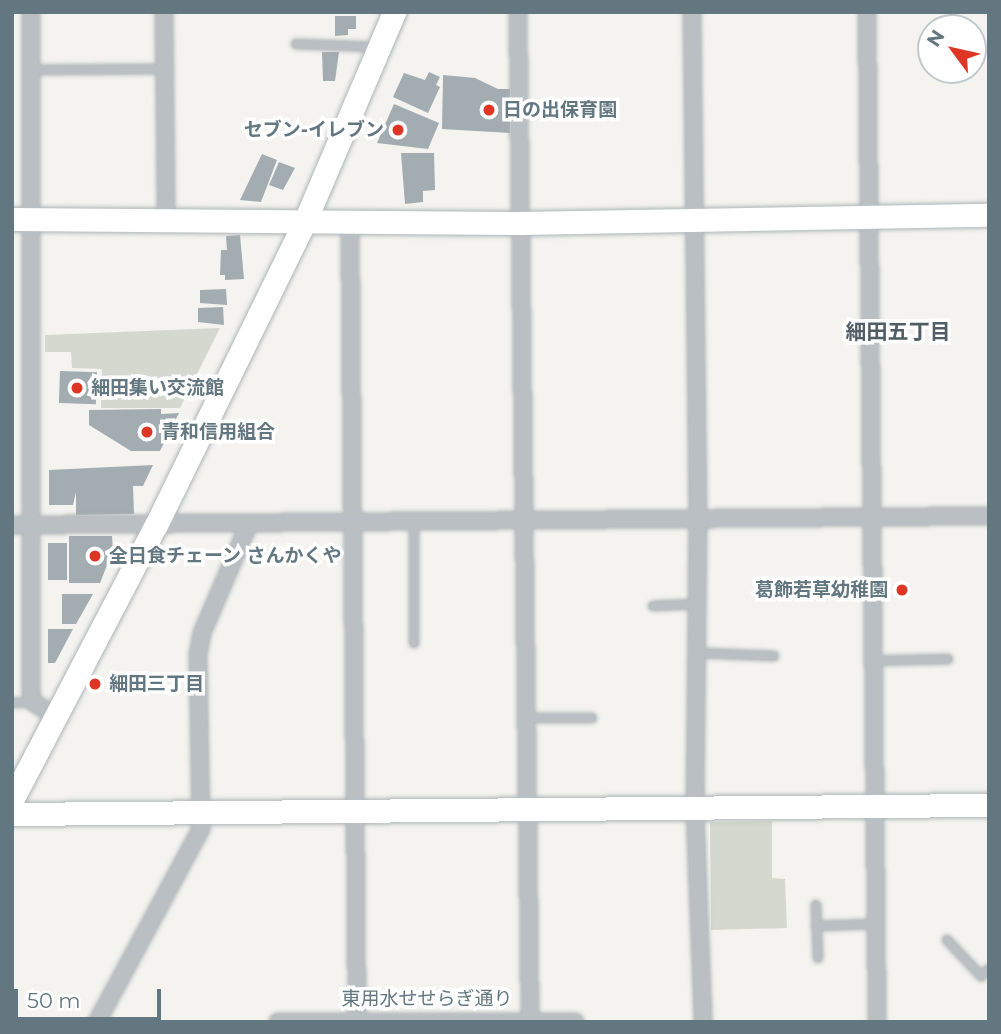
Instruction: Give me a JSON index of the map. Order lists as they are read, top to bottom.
{
  "streets": {
    "street": ["東用水せせらぎ通り"]
  },
  "districts": ["細田五丁目"],
  "places": [
    "日の出保育園",
    "セブン-イレブン",
    "細田集い交流館",
    "青和信用組合",
    "全日食チェーン さんかくや",
    "葛飾若草幼稚園",
    "細田三丁目"
  ],
  "scale_bar": "50 m",
  "north": "top left"
}
